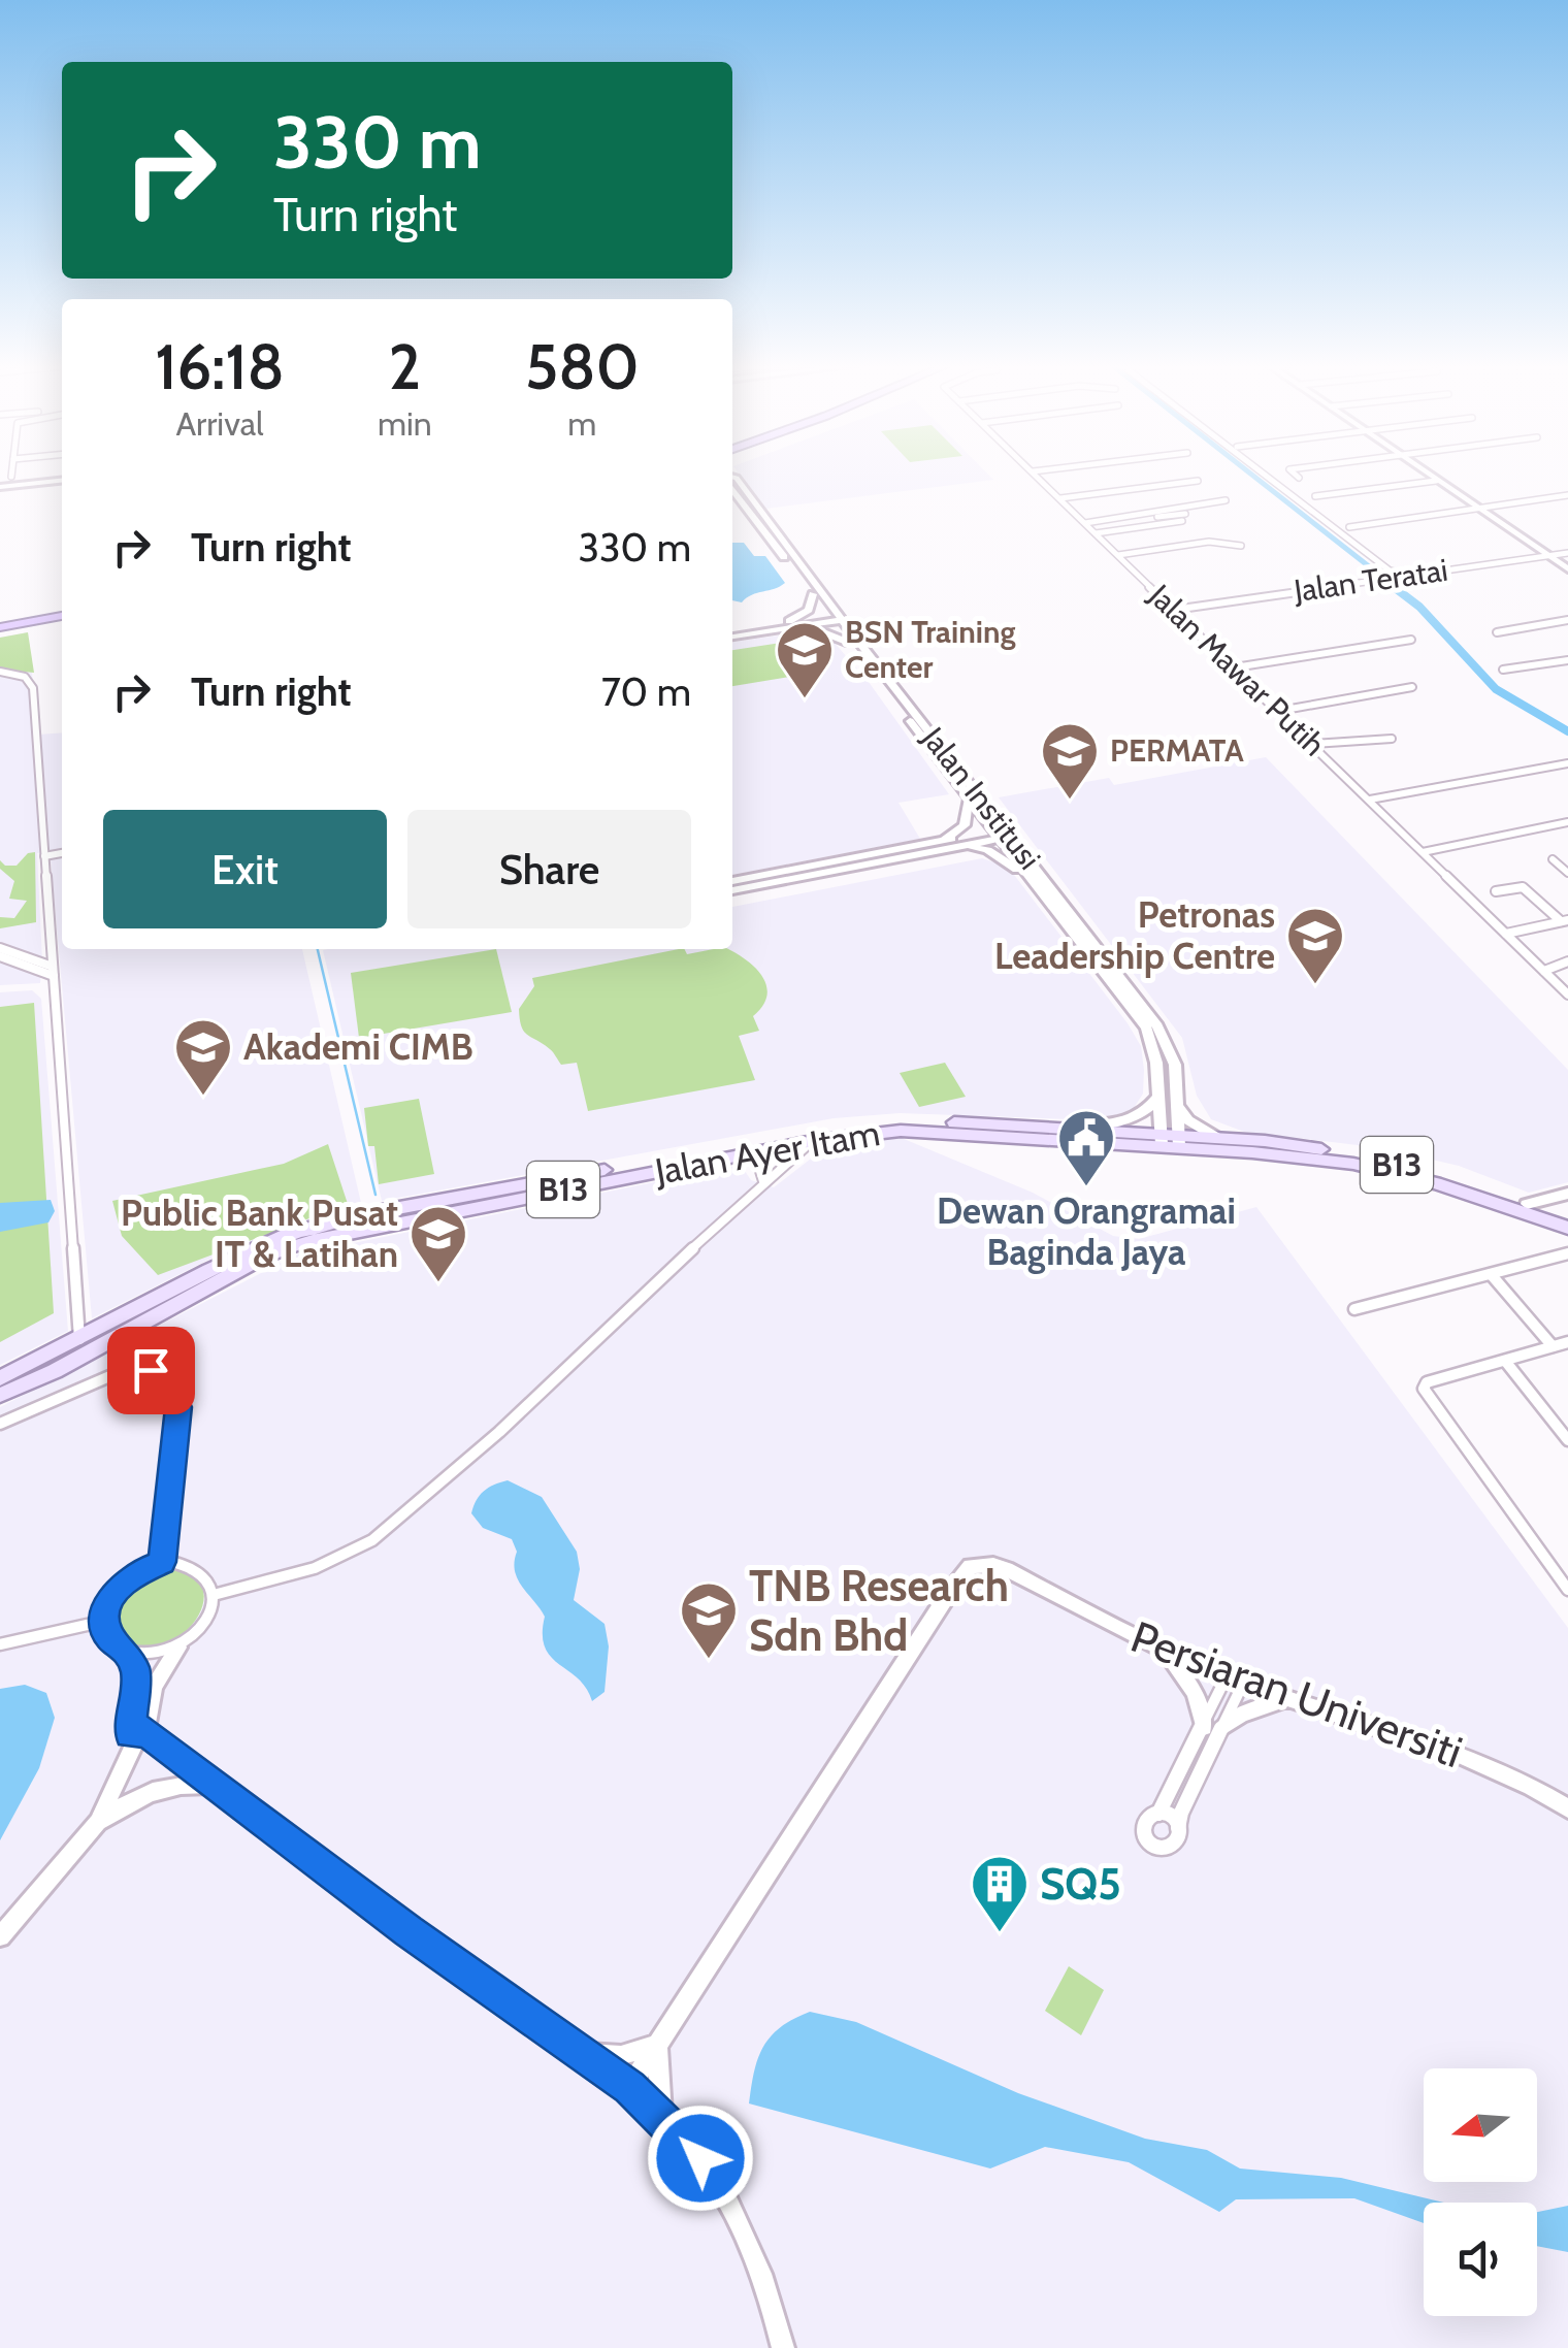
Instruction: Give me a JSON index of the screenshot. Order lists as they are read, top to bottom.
{
  "streets": {
    "main road": ["Jalan Ayer Itam", "B13"],
    "street": [
      "Jalan Teratai",
      "Jalan Mawar Putih",
      "Jalan Institusi",
      "Persiaran Universiti"
    ]
  },
  "crossings": [
    ["Jalan Teratai", "Jalan Mawar Putih"],
    ["Jalan Institusi", "Jalan Ayer Itam"]
  ],
  "places": {
    "school or university": [
      "BSN Training Center",
      "PERMATA",
      "Petronas Leadership Centre",
      "Akademi CIMB",
      "Public Bank Pusat IT & Latihan",
      "TNB Research Sdn Bhd"
    ],
    "public building": ["Dewan Orangramai Baginda Jaya"],
    "building": ["SQ5"]
  },
  "north": "left",
  "page": {
    "turn": ["330 m", "Turn right"],
    "eta": [
      "16:18",
      "Arrival",
      "2",
      "min",
      "580",
      "m"
    ],
    "list": [
      {
        "name": "Turn right",
        "value": "330 m"
      },
      {
        "name": "Turn right",
        "value": "70 m"
      }
    ],
    "buttons": ["Exit", "Share"]
  }
}
